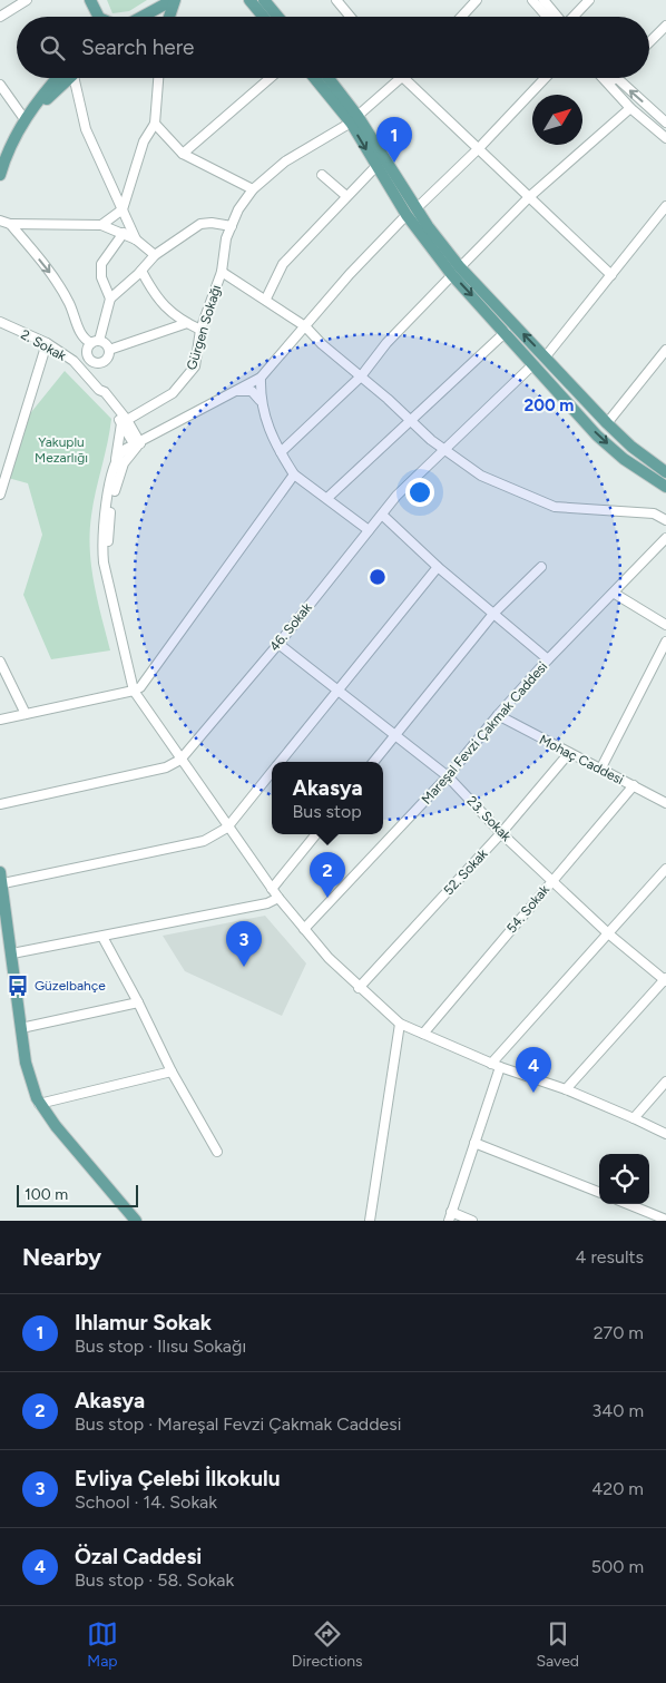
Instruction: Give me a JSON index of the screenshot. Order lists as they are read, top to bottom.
{
  "streets": {
    "street": [
      "Gürgen Sokağı",
      "2. Sokak",
      "46. Sokak",
      "Mareşal Fevzi Çakmak Caddesi",
      "Mohaç Caddesi",
      "23. Sokak",
      "52. Sokak",
      "54. Sokak"
    ]
  },
  "crossings": [
    ["46. Sokak", "23. Sokak"],
    ["Mareşal Fevzi Çakmak Caddesi", "Mohaç Caddesi"],
    ["Mareşal Fevzi Çakmak Caddesi", "23. Sokak"],
    ["Mohaç Caddesi", "52. Sokak"],
    ["Mohaç Caddesi", "54. Sokak"],
    ["23. Sokak", "52. Sokak"],
    ["23. Sokak", "54. Sokak"]
  ],
  "parks": ["Yakuplu Mezarlığı"],
  "places": {
    "bus stop": ["Güzelbahçe"]
  },
  "scale_bar": "100 m",
  "north": "top right",
  "page": {
    "search": "Search here",
    "pins": [
      "1",
      "2",
      "3",
      "4"
    ],
    "popup": ["Akasya", "Bus stop"],
    "scale": "100 m",
    "heading": ["Nearby", "4 results"],
    "list": [
      {
        "mark": "1",
        "name": "Ihlamur Sokak",
        "note": "Bus stop · Ilısu Sokağı",
        "value": "270 m"
      },
      {
        "mark": "2",
        "name": "Akasya",
        "note": "Bus stop · Mareşal Fevzi Çakmak Caddesi",
        "value": "340 m"
      },
      {
        "mark": "3",
        "name": "Evliya Çelebi İlkokulu",
        "note": "School · 14. Sokak",
        "value": "420 m"
      },
      {
        "mark": "4",
        "name": "Özal Caddesi",
        "note": "Bus stop · 58. Sokak",
        "value": "500 m"
      }
    ],
    "nav": ["Map", "Directions", "Saved"]
  },
  "rings": ["200 m"]
}
